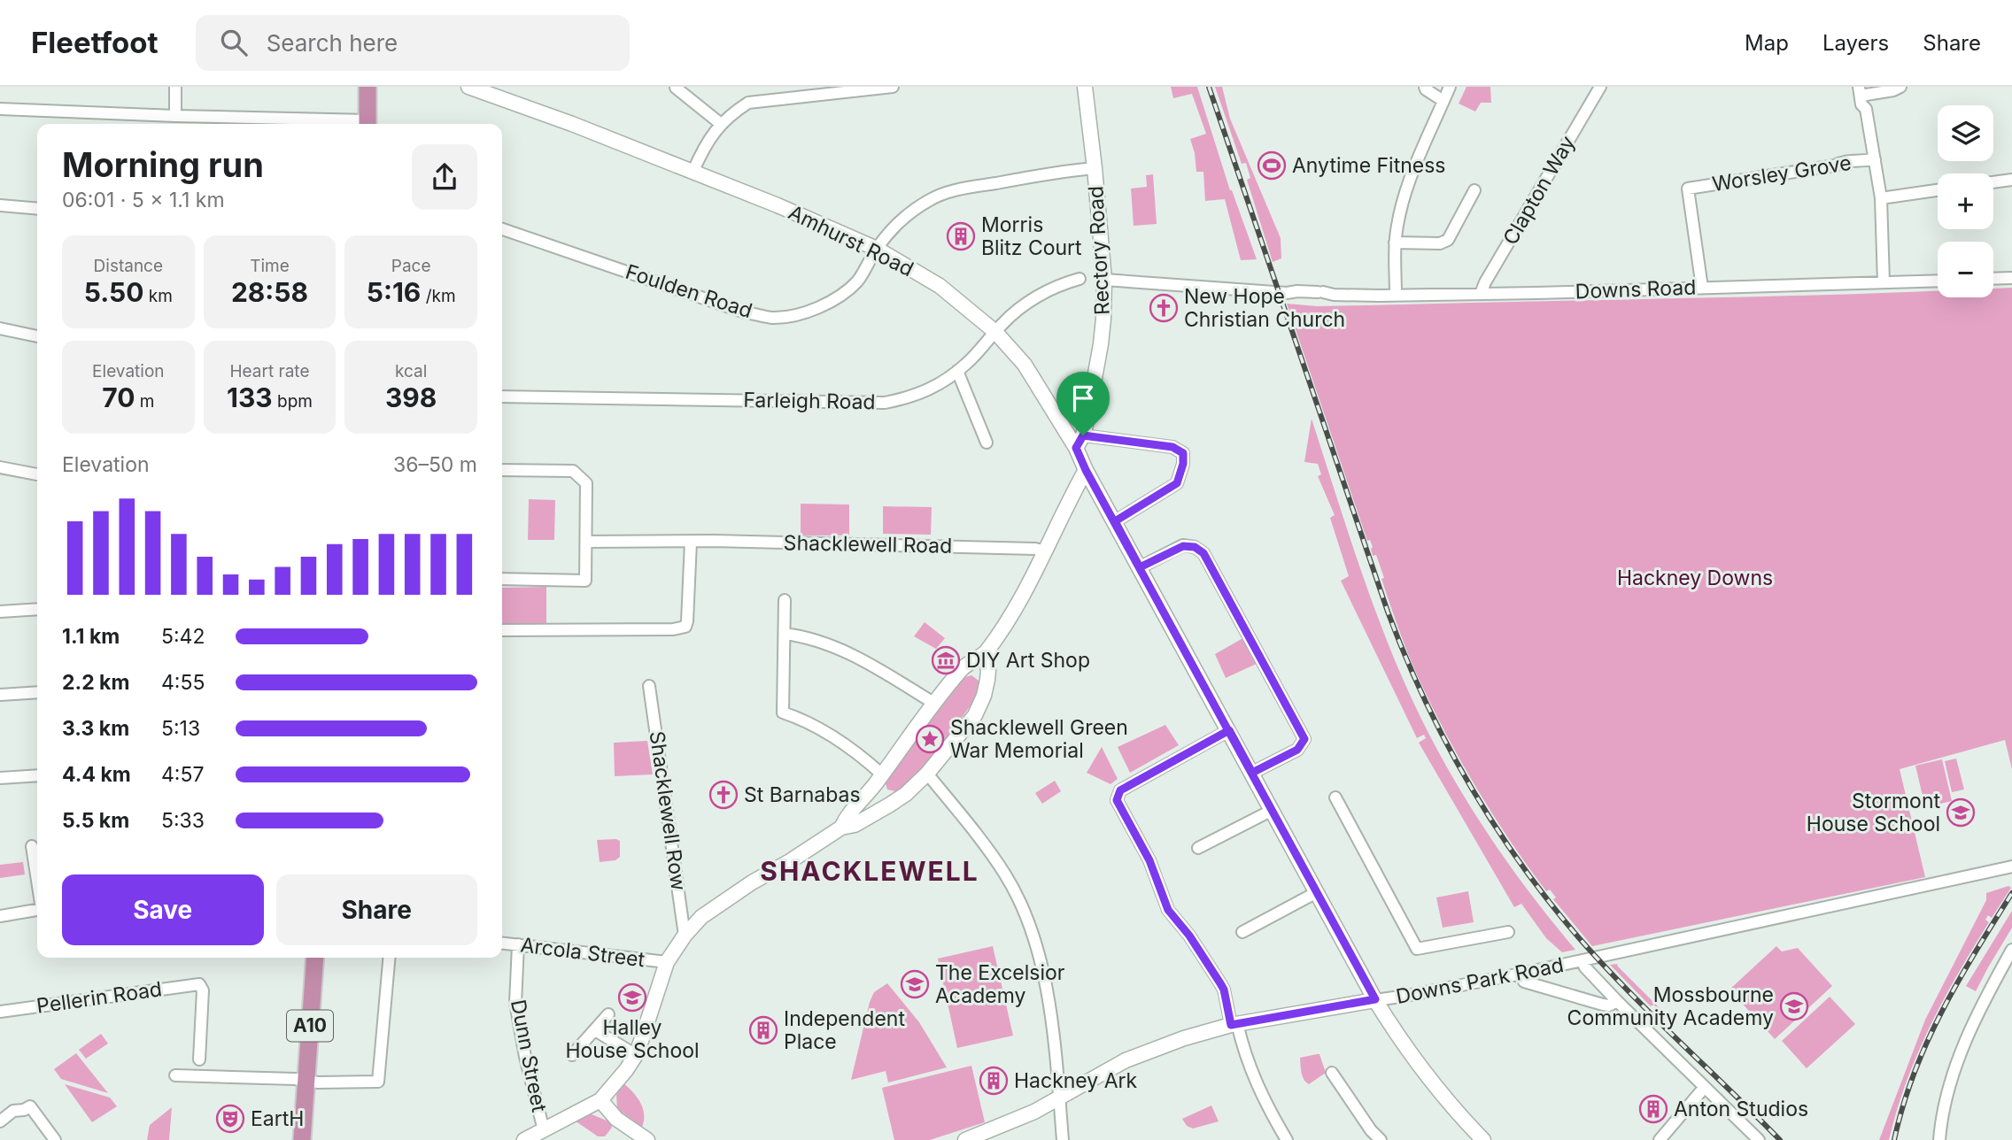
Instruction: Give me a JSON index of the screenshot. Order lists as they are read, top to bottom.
{
  "streets": {
    "highway": ["A10"],
    "street": [
      "Worsley Grove",
      "Clapton Way",
      "Amhurst Road",
      "Rectory Road",
      "Downs Road",
      "Foulden Road",
      "Farleigh Road",
      "Shacklewell Road",
      "Shacklewell Row",
      "Arcola Street",
      "Downs Park Road",
      "Pellerin Road",
      "Dunn Street"
    ]
  },
  "crossings": [
    ["Worsley Grove", "Downs Road"],
    ["Clapton Way", "Downs Road"],
    ["Amhurst Road", "Rectory Road"],
    ["Amhurst Road", "Foulden Road"],
    ["Amhurst Road", "Farleigh Road"],
    ["Amhurst Road", "Downs Park Road"],
    ["Rectory Road", "Downs Road"],
    ["Rectory Road", "Foulden Road"],
    ["Arcola Street", "Dunn Street"]
  ],
  "districts": ["SHACKLEWELL"],
  "parks": ["Hackney Downs"],
  "places": {
    "sports": ["Anytime Fitness"],
    "building": [
      "Morris Blitz Court",
      "Independent Place",
      "Hackney Ark",
      "Anton Studios"
    ],
    "church": ["New Hope Christian Church", "St Barnabas"],
    "museum": ["DIY Art Shop"],
    "place": ["Shacklewell Green War Memorial"],
    "school or university": [
      "Stormont House School",
      "The Excelsior Academy",
      "Halley House School",
      "Mossbourne Community Academy"
    ],
    "theatre": ["EartH"]
  },
  "page": {
    "header": "Fleetfoot",
    "search": "Search here",
    "nav": ["Map", "Layers", "Share"],
    "map_buttons": ["+", "−"],
    "heading": ["Morning run", "06:01 · 5 × 1.1 km"],
    "stats": [
      ["Distance", "5.50 km"],
      ["Time", "28:58"],
      ["Pace", "5:16 /km"],
      ["Elevation", "70 m"],
      ["Heart rate", "133 bpm"],
      ["kcal", "398"]
    ],
    "chart": ["Elevation", "36–50 m"],
    "list": [
      {
        "name": "1.1 km",
        "note": "5:42"
      },
      {
        "name": "2.2 km",
        "note": "4:55"
      },
      {
        "name": "3.3 km",
        "note": "5:13"
      },
      {
        "name": "4.4 km",
        "note": "4:57"
      },
      {
        "name": "5.5 km",
        "note": "5:33"
      }
    ],
    "buttons": ["Save", "Share"]
  }
}
